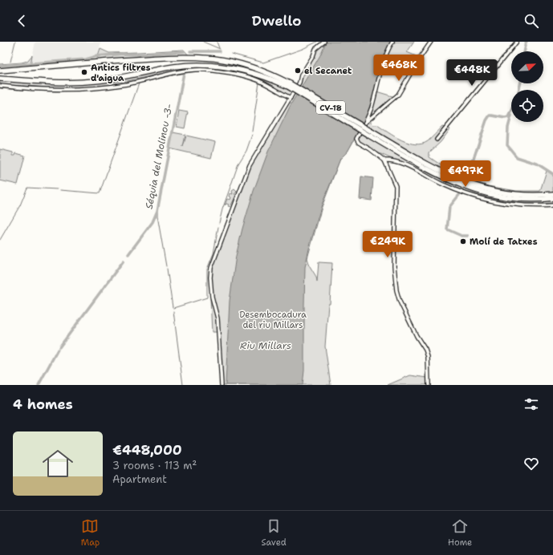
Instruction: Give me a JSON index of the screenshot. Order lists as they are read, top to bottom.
{
  "streets": {
    "main road": ["CV-18"]
  },
  "water": ["Séquia del Molinou -3-", "Riu Millars"],
  "parks": ["Desembocadura del riu Millars"],
  "places": ["el Secanet", "Antics filtres d'aigua", "Molí de Tatxes"],
  "north": "top right",
  "page": {
    "header": "Dwello",
    "price": [
      "€468K",
      "€448K",
      "€497K",
      "€249K"
    ],
    "heading": "4 homes",
    "list": [
      {
        "name": "€448,000",
        "note": "3 rooms · 113 m² · Apartment"
      }
    ],
    "tabs": ["Map", "Saved", "Home"]
  }
}
